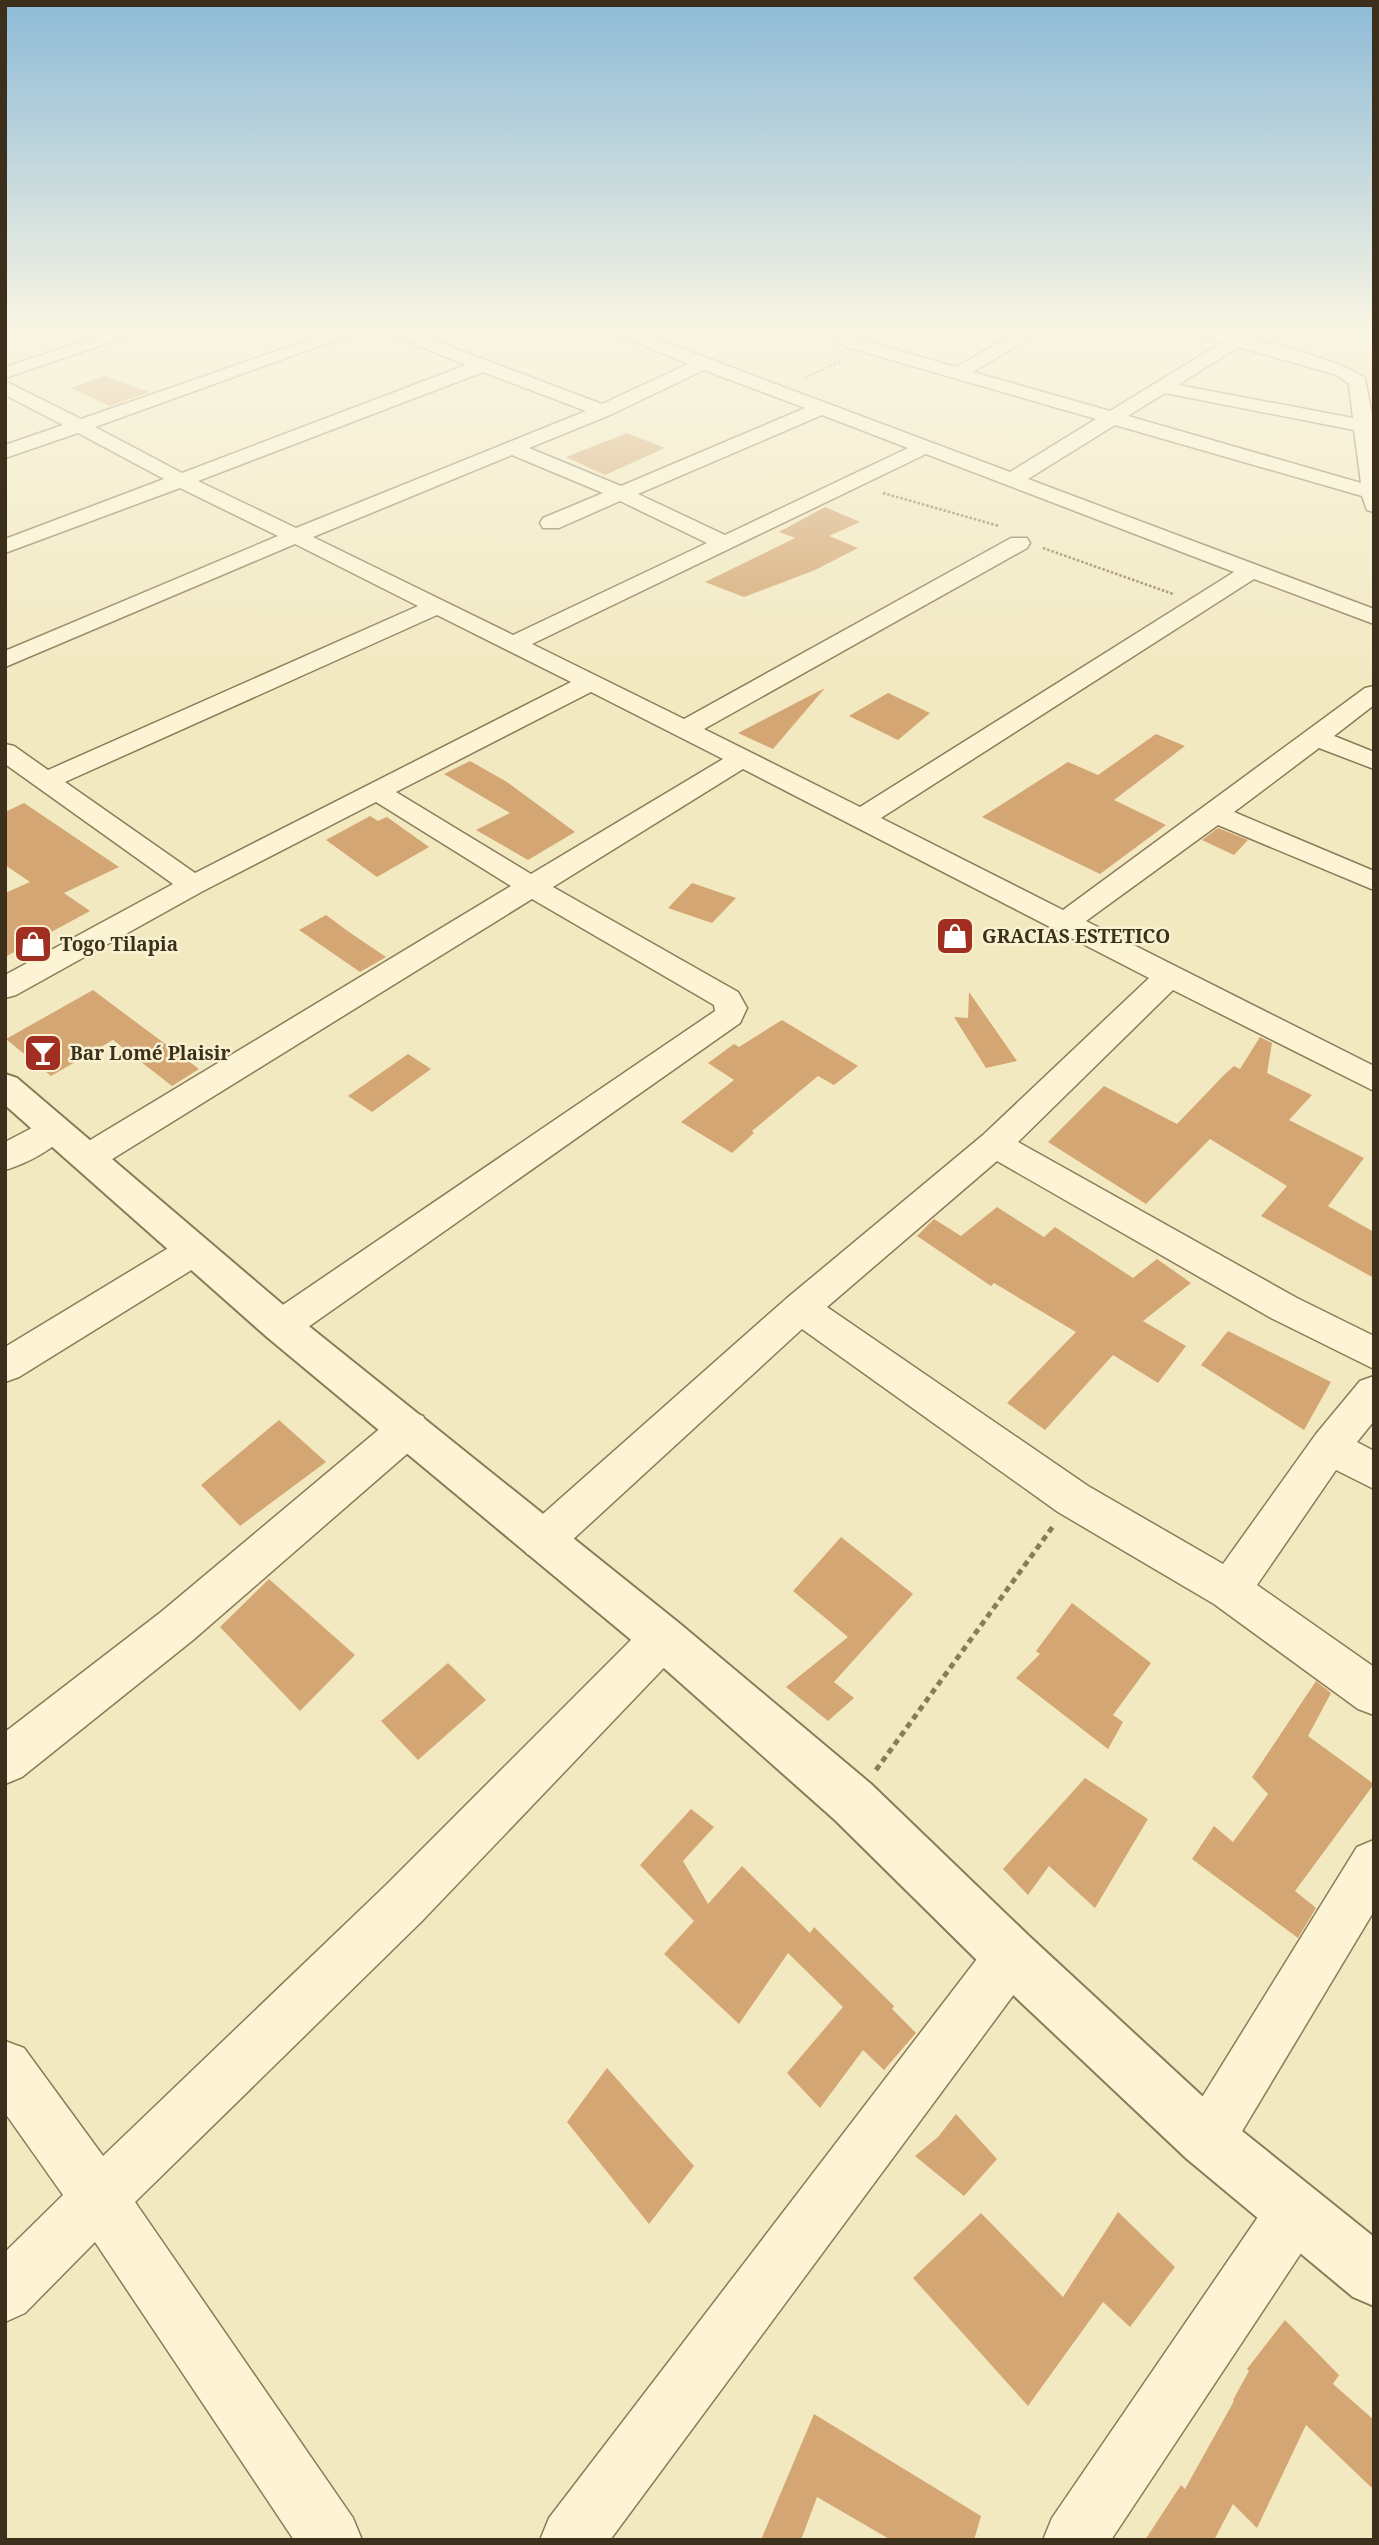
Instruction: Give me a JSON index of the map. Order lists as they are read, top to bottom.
{
  "places": {
    "shop": ["GRACIAS ESTETICO", "Togo Tilapia"],
    "bar": ["Bar Lomé Plaisir"]
  }
}
